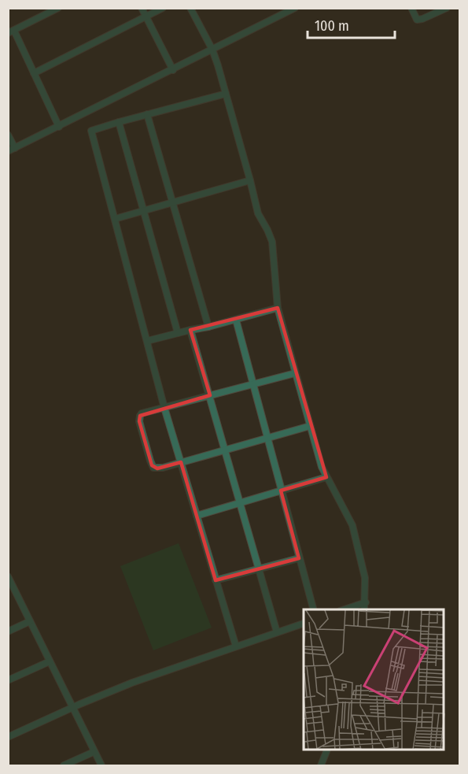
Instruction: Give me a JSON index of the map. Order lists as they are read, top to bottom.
{
  "scale_bar": "100 m"
}
